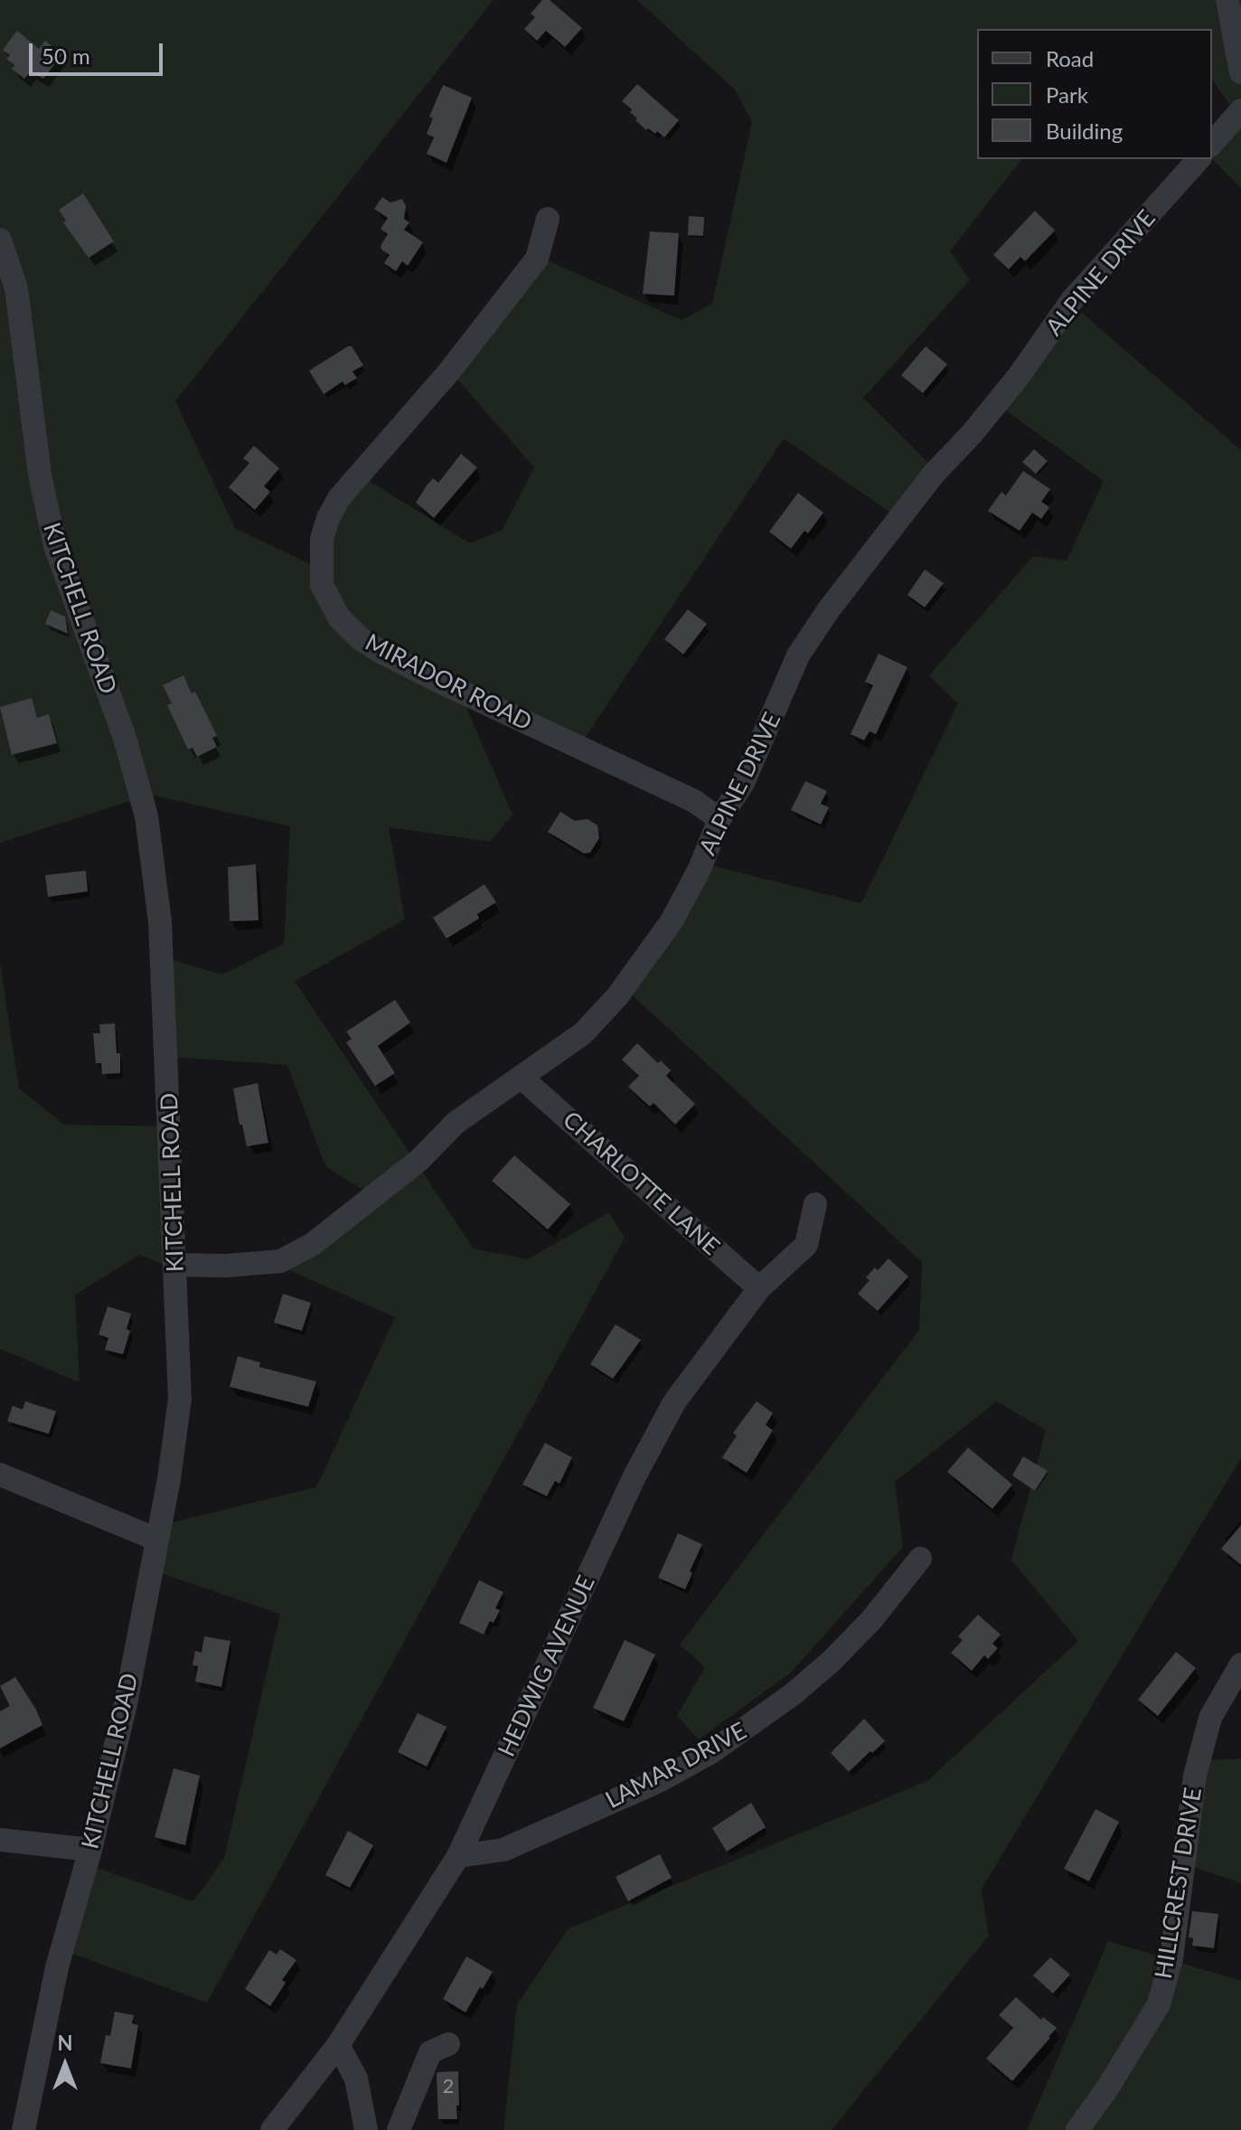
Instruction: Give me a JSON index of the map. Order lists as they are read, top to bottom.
{
  "streets": {
    "street": [
      "ALPINE DRIVE",
      "KITCHELL ROAD",
      "MIRADOR ROAD",
      "CHARLOTTE LANE",
      "HEDWIG AVENUE",
      "LAMAR DRIVE",
      "HILLCREST DRIVE"
    ]
  },
  "crossings": [
    ["ALPINE DRIVE", "KITCHELL ROAD"],
    ["ALPINE DRIVE", "MIRADOR ROAD"],
    ["ALPINE DRIVE", "CHARLOTTE LANE"],
    ["CHARLOTTE LANE", "HEDWIG AVENUE"],
    ["HEDWIG AVENUE", "LAMAR DRIVE"]
  ],
  "house_numbers": ["2"],
  "legend": ["Road", "Park", "Building"],
  "scale_bar": "50 m",
  "north": "top"
}
